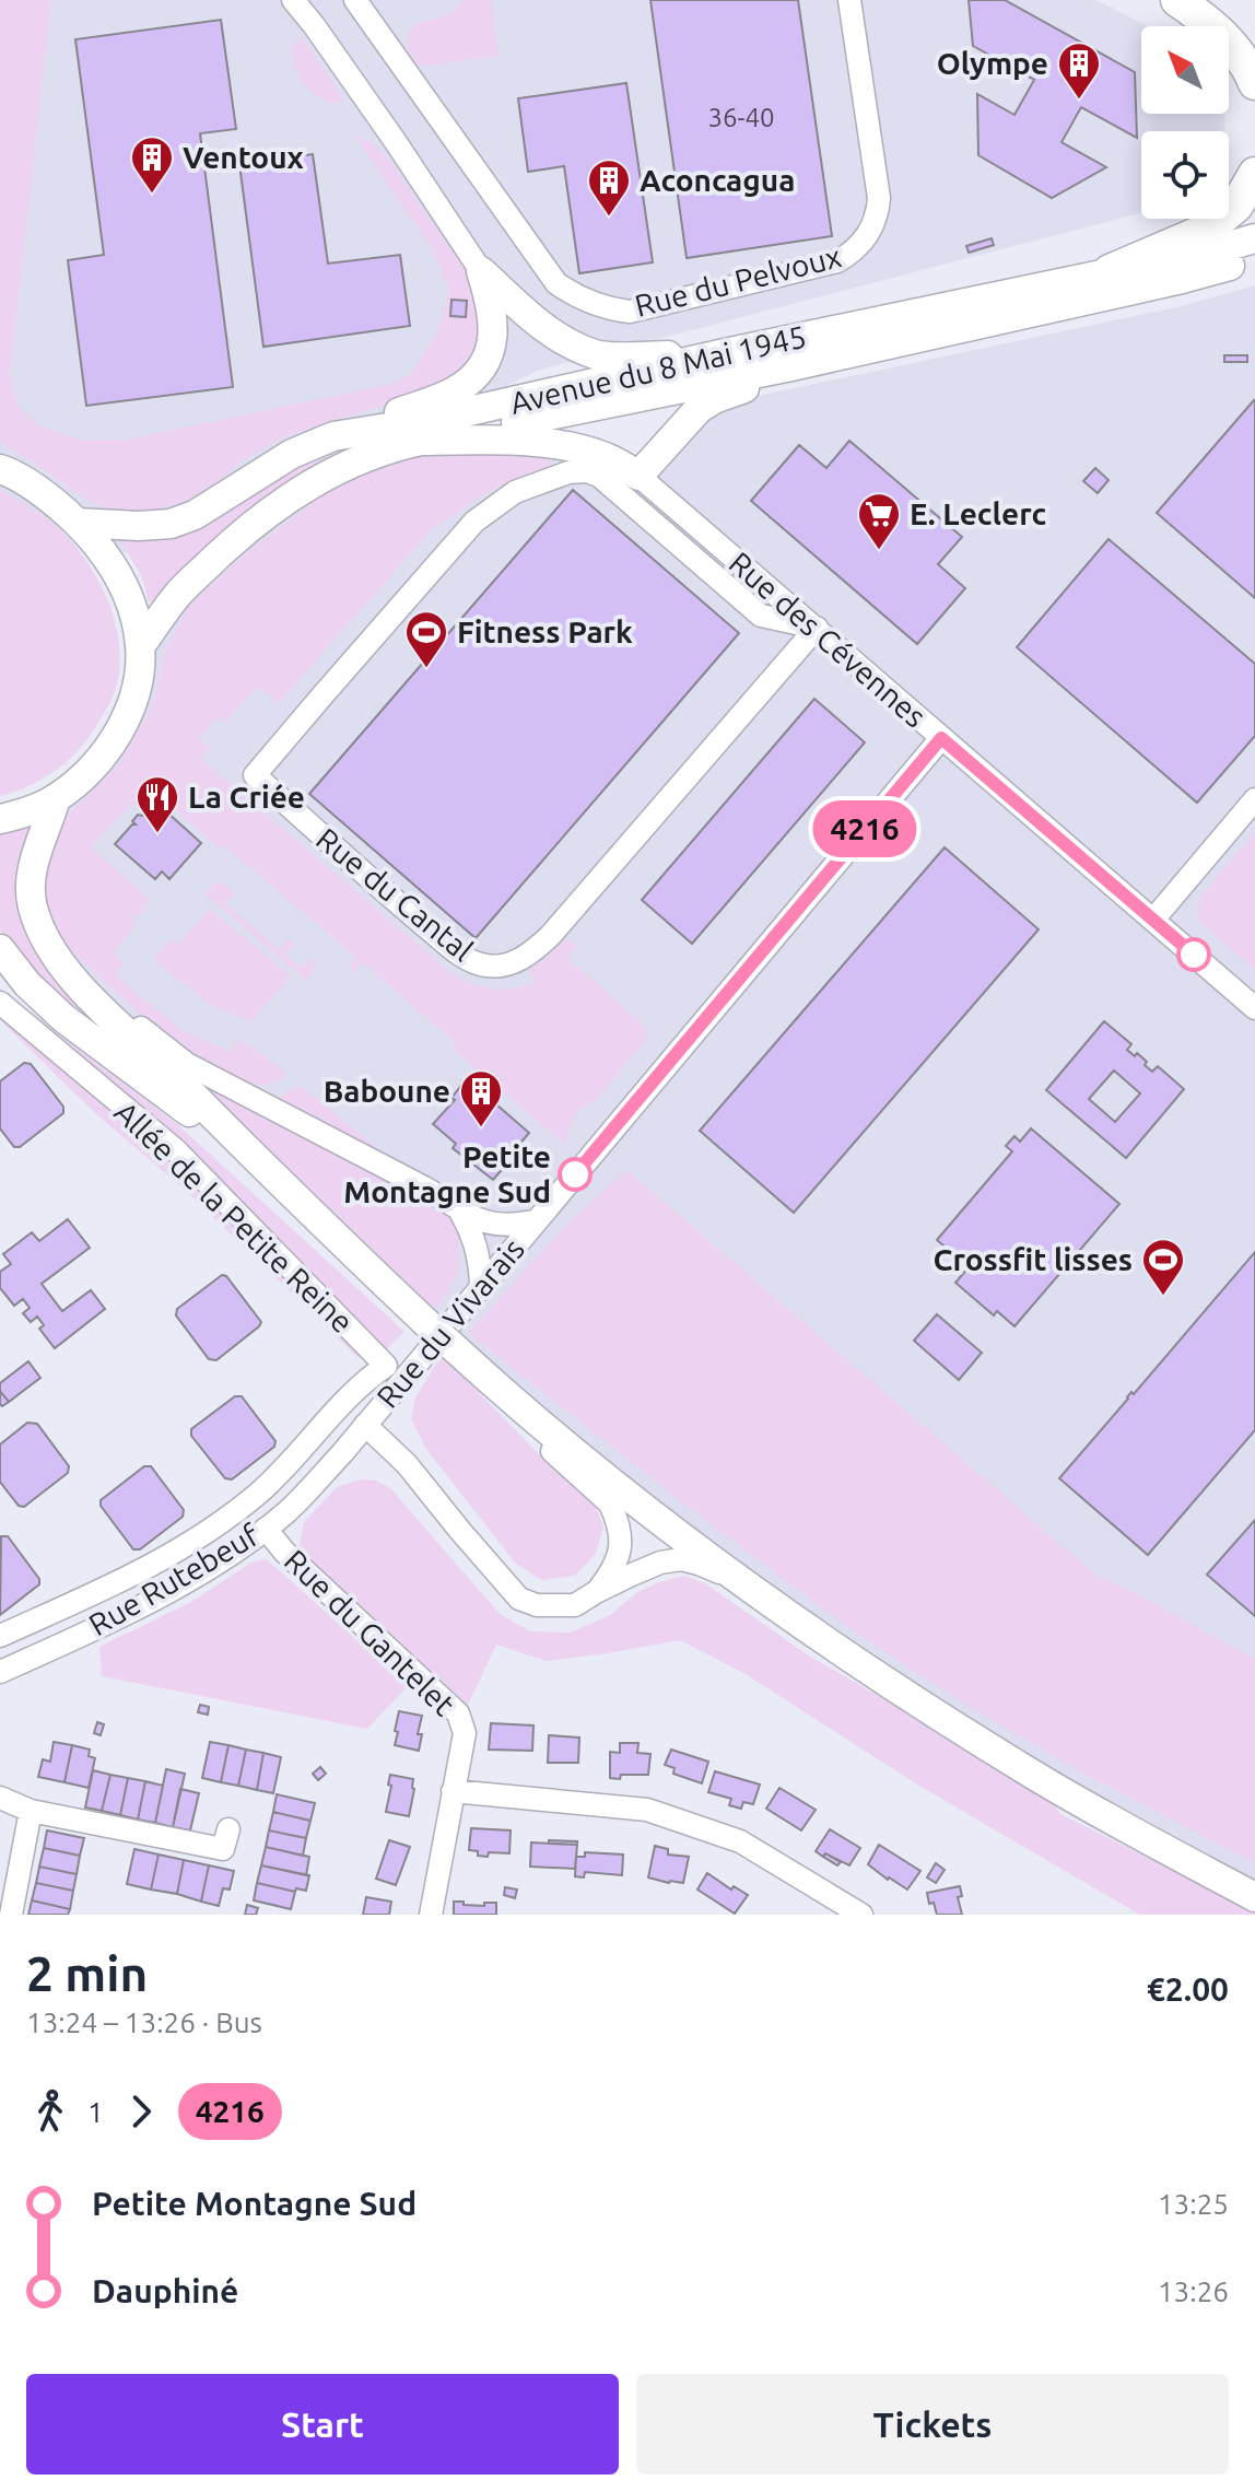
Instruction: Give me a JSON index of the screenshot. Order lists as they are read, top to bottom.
{
  "streets": {
    "main road": ["Avenue du 8 Mai 1945"],
    "street": [
      "Rue du Pelvoux",
      "Rue des Cévennes",
      "Rue du Cantal",
      "Allée de la Petite Reine",
      "Rue du Vivarais",
      "Rue Rutebeuf",
      "Rue du Gantelet"
    ]
  },
  "crossings": [
    ["Rue des Cévennes", "Rue du Cantal"],
    ["Rue des Cévennes", "Rue du Vivarais"],
    ["Rue du Vivarais", "Rue Rutebeuf"],
    ["Rue Rutebeuf", "Rue du Gantelet"]
  ],
  "places": {
    "building": [
      "Olympe",
      "Ventoux",
      "Aconcagua",
      "Baboune"
    ],
    "supermarket": ["E. Leclerc"],
    "sports": ["Fitness Park", "Crossfit lisses"],
    "restaurant": ["La Criée"],
    "other": ["Petite Montagne Sud"]
  },
  "lines": ["bus line 4216"],
  "house_numbers": ["36-40"],
  "north": "top left",
  "page": {
    "on_map": "4216",
    "heading": ["2 min", "13:24 – 13:26 · Bus", "€2.00"],
    "legs": ["1", "4216"],
    "list": [
      {
        "name": "Petite Montagne Sud",
        "value": "13:25"
      },
      {
        "name": "Dauphiné",
        "value": "13:26"
      }
    ],
    "buttons": ["Start", "Tickets"]
  }
}
